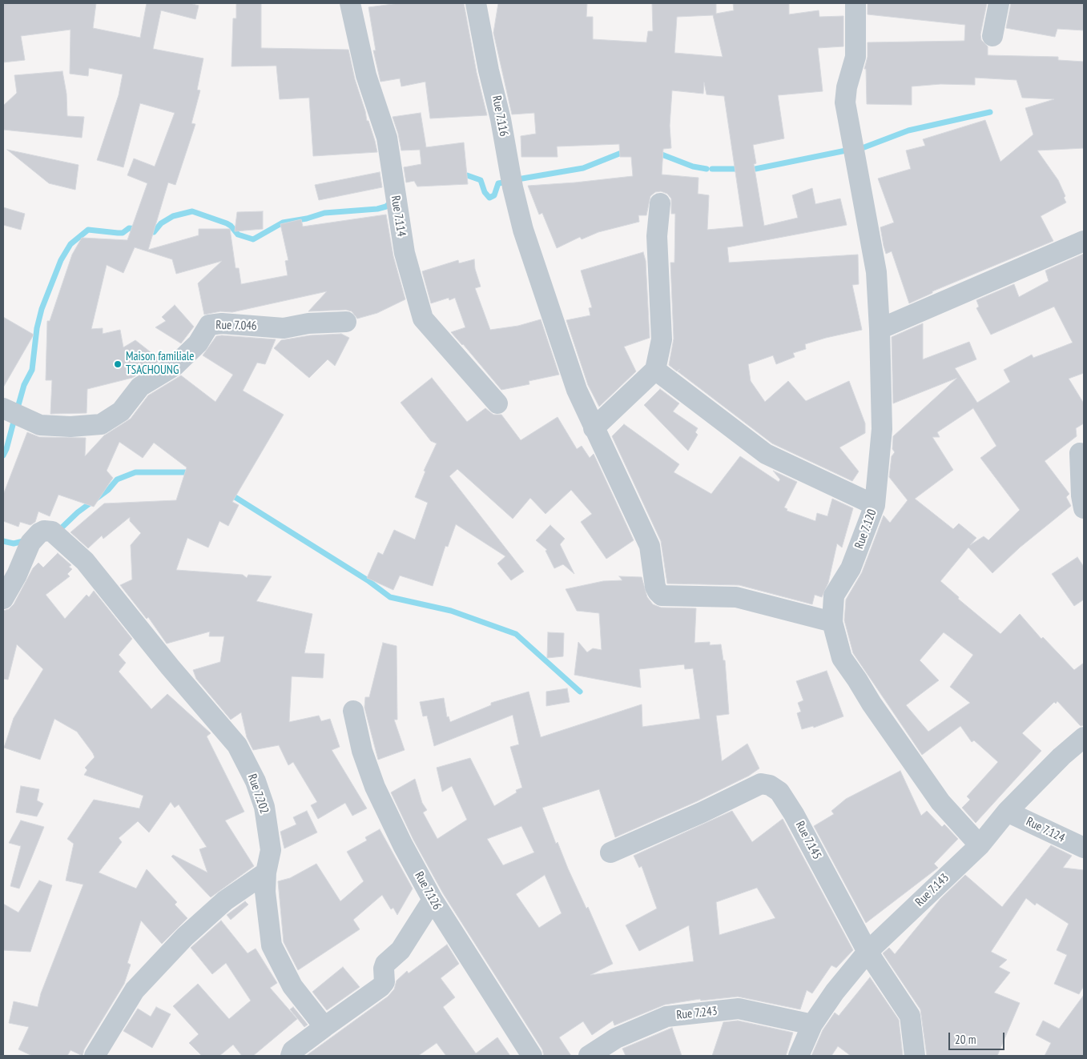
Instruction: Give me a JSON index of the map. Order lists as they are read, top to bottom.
{
  "streets": {
    "street": [
      "Rue 7.116",
      "Rue 7.114",
      "Rue 7.046",
      "Rue 7.120",
      "Rue 7.202",
      "Rue 7.124",
      "Rue 7.145",
      "Rue 7.143",
      "Rue 7.126",
      "Rue 7.243"
    ]
  },
  "crossings": [
    ["Rue 7.116", "Rue 7.120"],
    ["Rue 7.120", "Rue 7.143"],
    ["Rue 7.124", "Rue 7.143"],
    ["Rue 7.145", "Rue 7.143"],
    ["Rue 7.143", "Rue 7.243"]
  ],
  "places": ["Maison familiale TSACHOUNG"],
  "scale_bar": "20 m"
}
